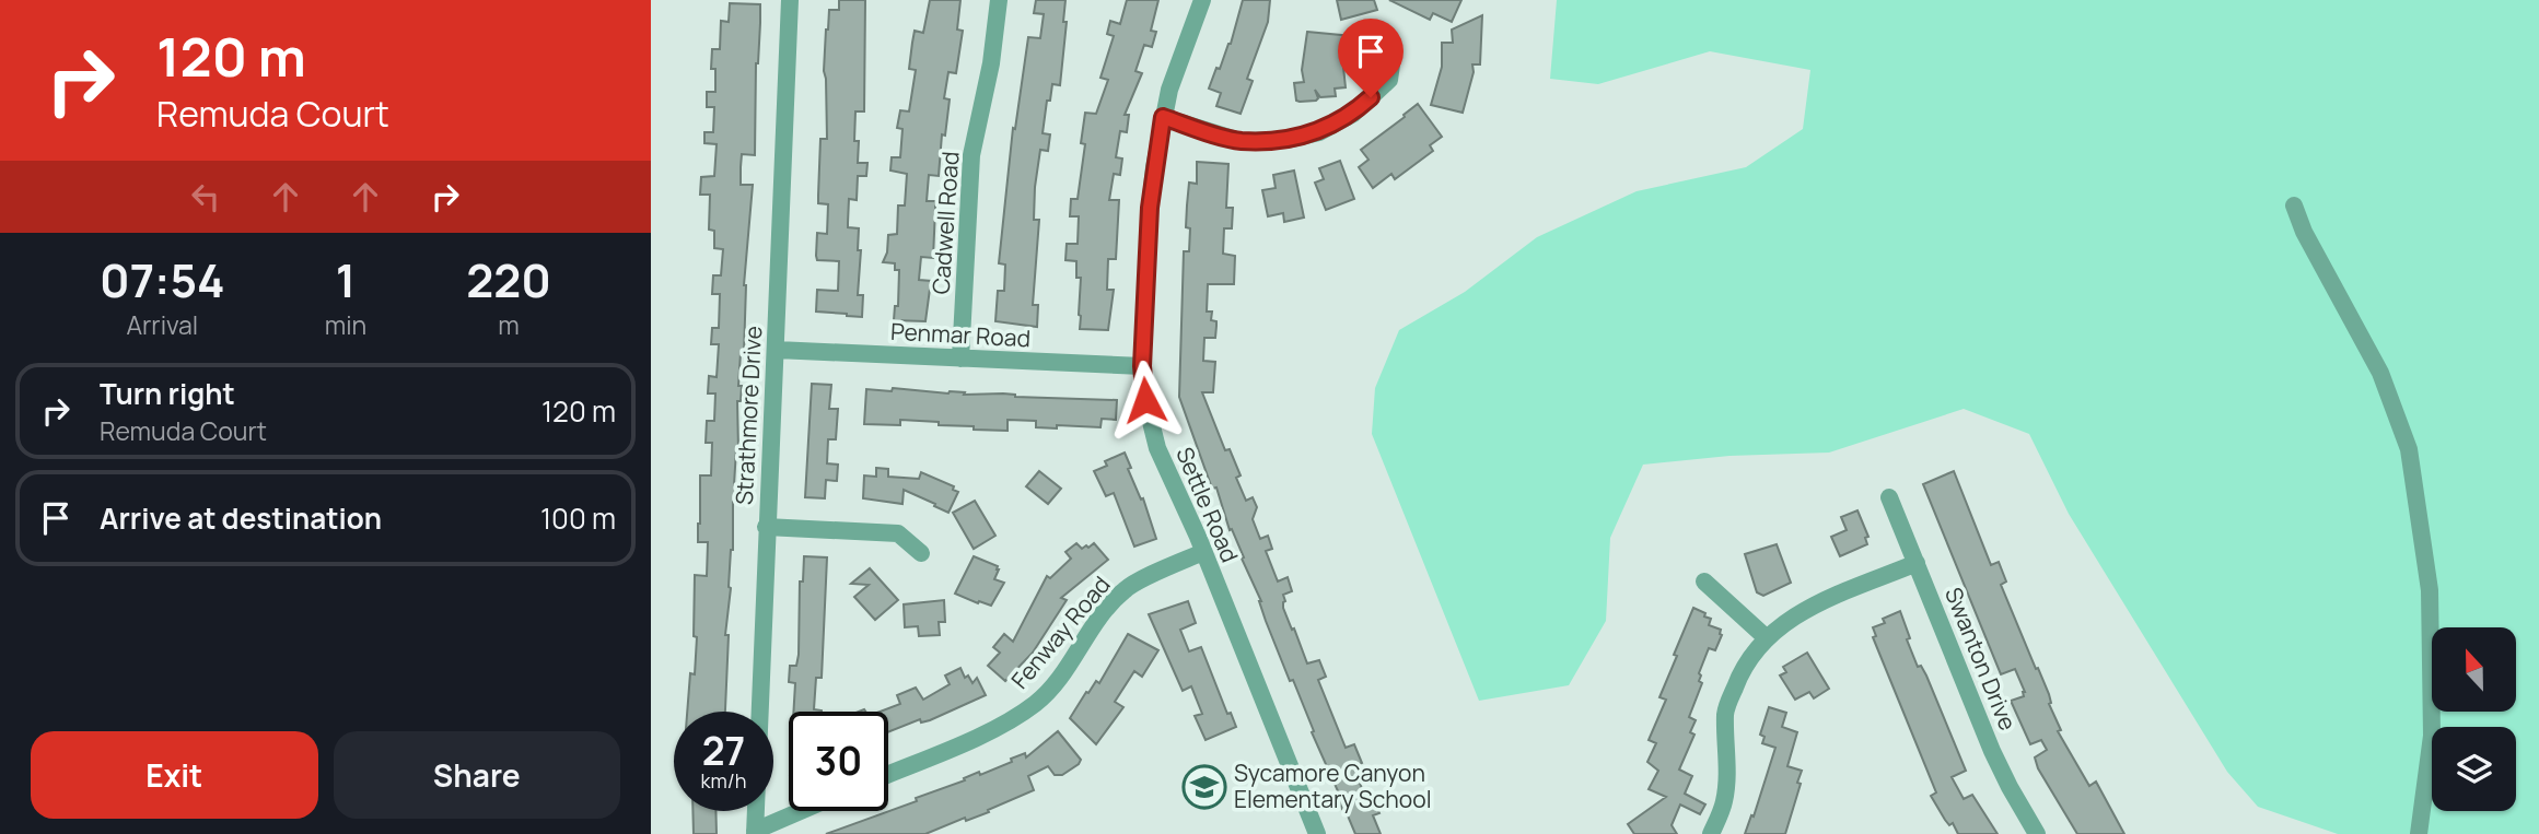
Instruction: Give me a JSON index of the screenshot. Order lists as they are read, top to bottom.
{
  "streets": {
    "street": [
      "Cadwell Road",
      "Penmar Road",
      "Strathmore Drive",
      "Settle Road",
      "Fenway Road",
      "Swanton Drive"
    ]
  },
  "crossings": [
    ["Cadwell Road", "Penmar Road"],
    ["Penmar Road", "Strathmore Drive"],
    ["Penmar Road", "Settle Road"],
    ["Settle Road", "Fenway Road"]
  ],
  "places": {
    "school or university": ["Sycamore Canyon Elementary School"]
  },
  "north": "top",
  "page": {
    "turn": ["120 m", "Remuda Court"],
    "eta": [
      "07:54",
      "Arrival",
      "1",
      "min",
      "220",
      "m"
    ],
    "list": [
      {
        "name": "Turn right",
        "note": "Remuda Court",
        "value": "120 m"
      },
      {
        "name": "Arrive at destination",
        "value": "100 m"
      }
    ],
    "speed": "27 km/h",
    "limit": "30",
    "buttons": ["Exit", "Share"]
  }
}
